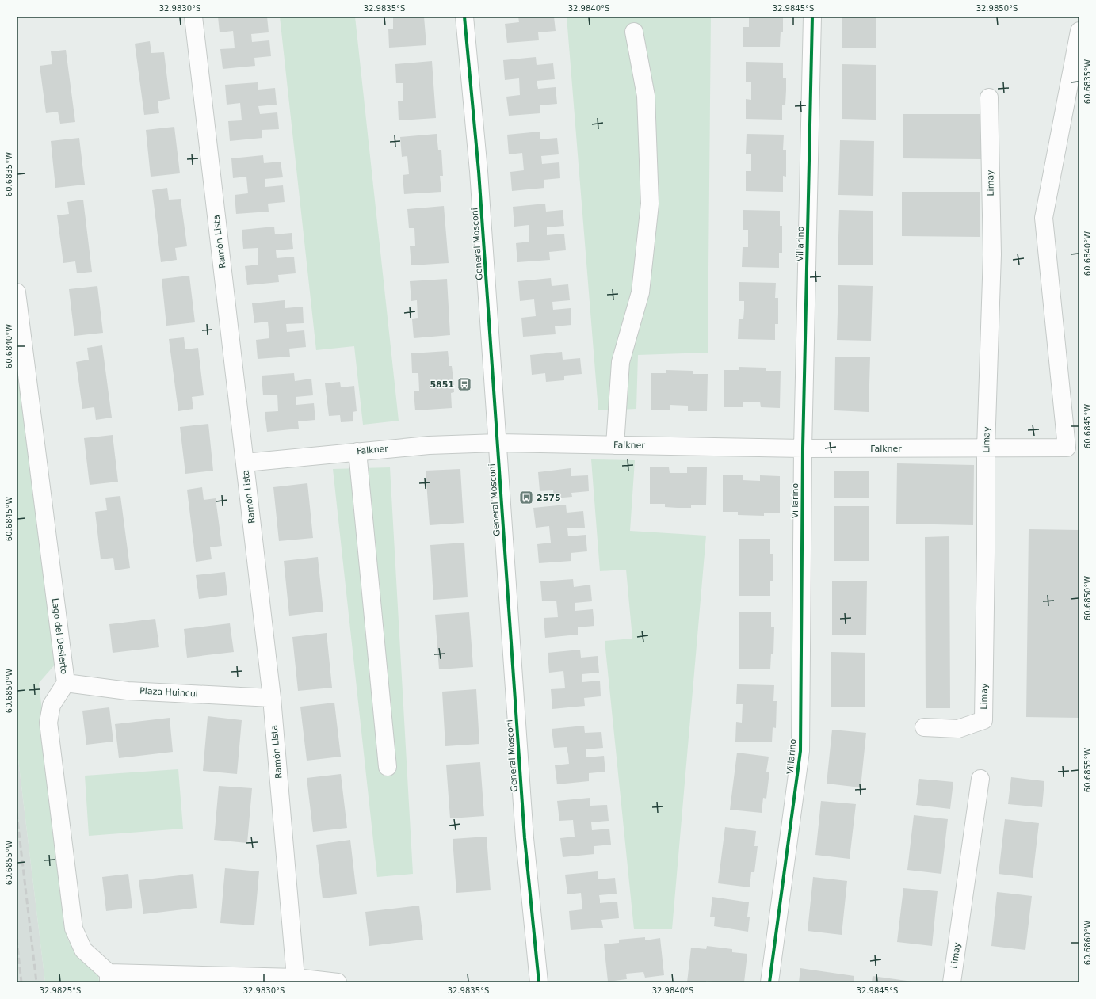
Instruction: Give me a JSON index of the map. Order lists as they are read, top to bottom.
{
  "streets": {
    "street": [
      "Limay",
      "Ramón Lista",
      "General Mosconi",
      "Villarino",
      "Falkner",
      "Lago del Desierto",
      "Plaza Huincul"
    ]
  },
  "crossings": [
    ["Limay", "Falkner"],
    ["Ramón Lista", "Falkner"],
    ["Ramón Lista", "Plaza Huincul"],
    ["General Mosconi", "Falkner"],
    ["Villarino", "Falkner"],
    ["Lago del Desierto", "Plaza Huincul"]
  ],
  "places": {
    "bus stop": ["5851", "2575"]
  },
  "coordinates": [
    "32.9830°S",
    "32.9835°S",
    "32.9840°S",
    "32.9845°S",
    "32.9850°S",
    "60.6835°W",
    "60.6840°W",
    "60.6845°W",
    "60.6850°W",
    "60.6855°W",
    "60.6860°W",
    "32.9825°S"
  ]
}
